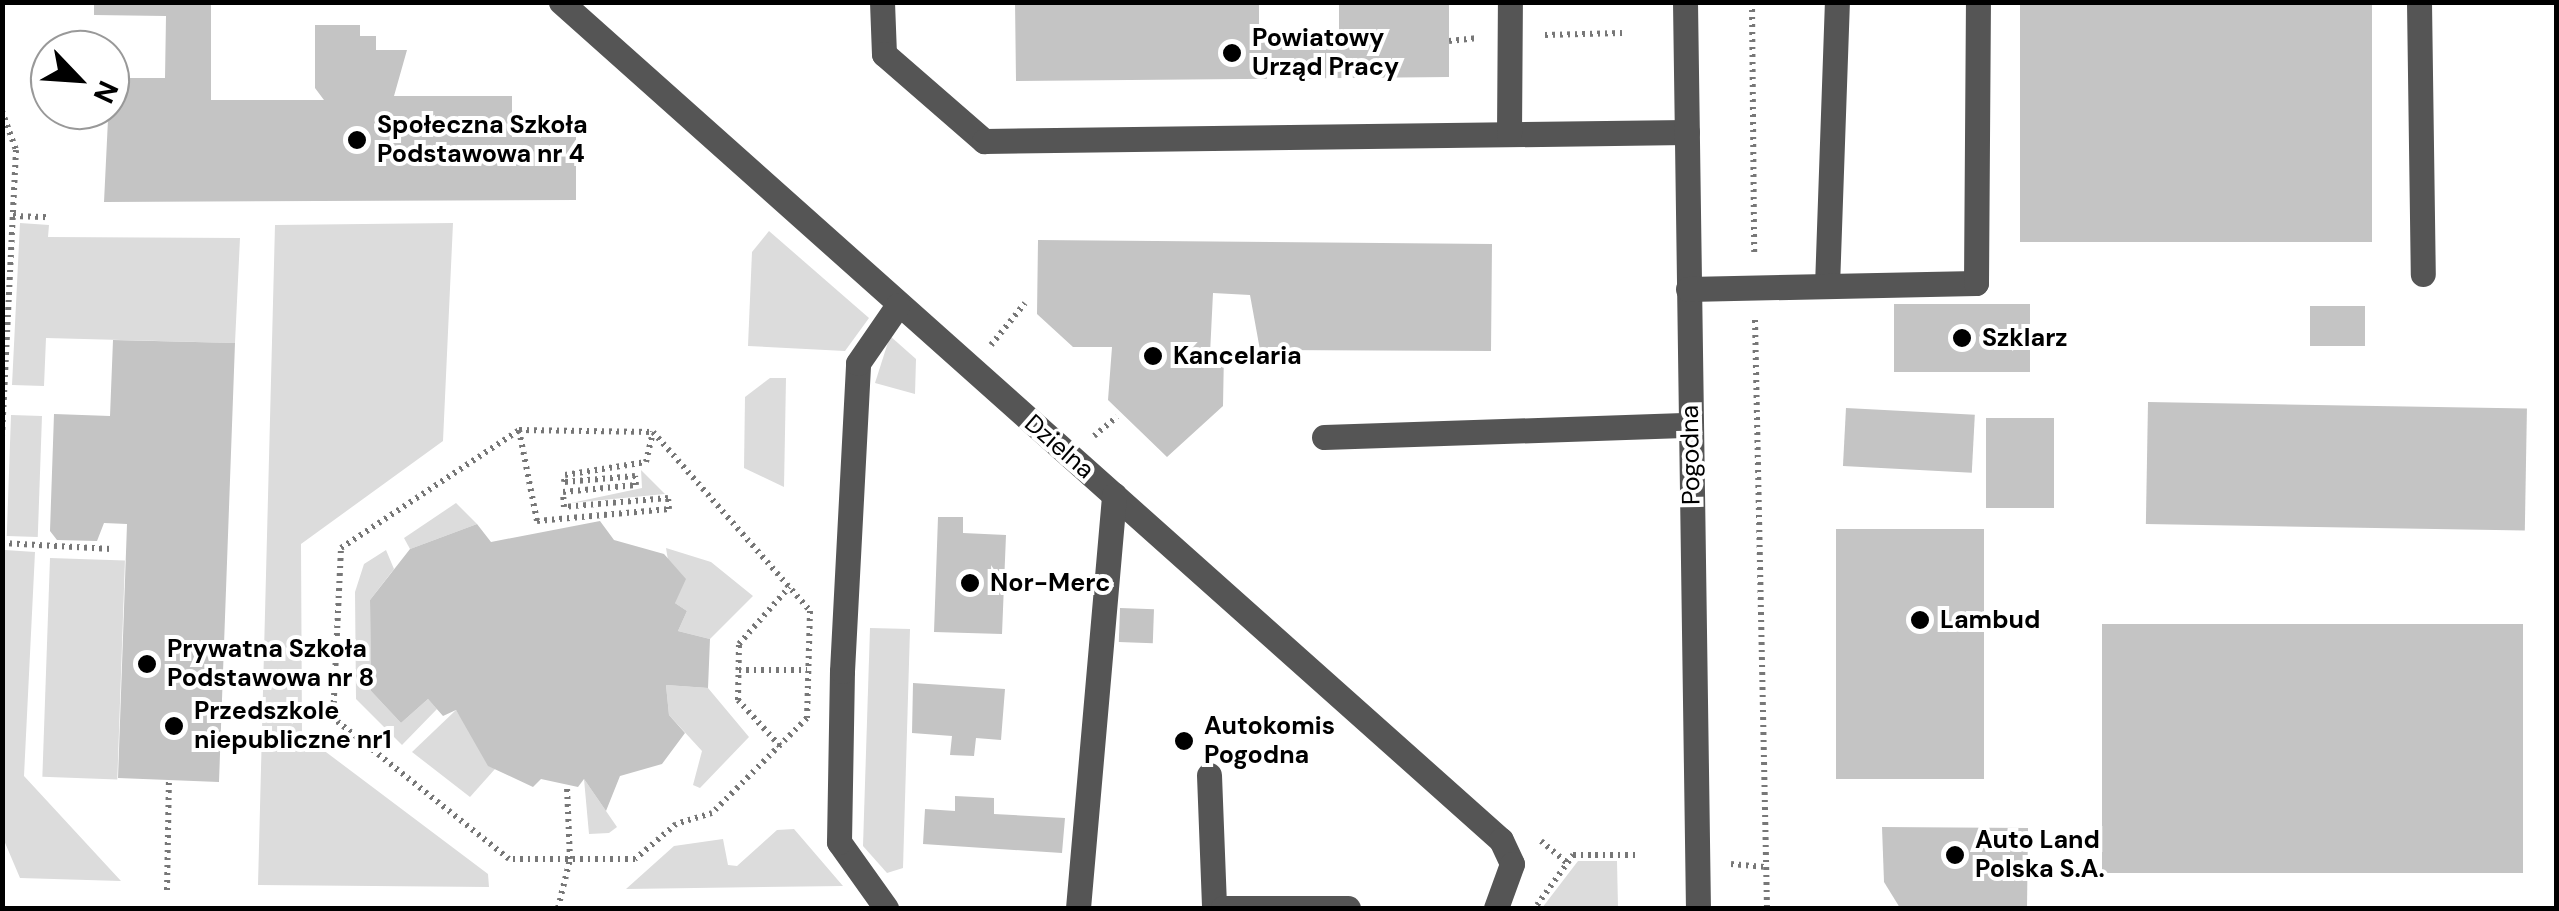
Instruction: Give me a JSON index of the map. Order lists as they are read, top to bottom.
{
  "streets": {
    "street": ["Dzielna", "Pogodna"]
  },
  "places": [
    "Powiatowy Urząd Pracy",
    "Społeczna Szkoła Podstawowa nr 4",
    "Szklarz",
    "Kancelaria",
    "Nor-Merc",
    "Lambud",
    "Prywatna Szkoła Podstawowa nr 8",
    "Przedszkole niepubliczne nr1",
    "Autokomis Pogodna",
    "Auto Land Polska S.A."
  ],
  "north": "bottom right"
}
